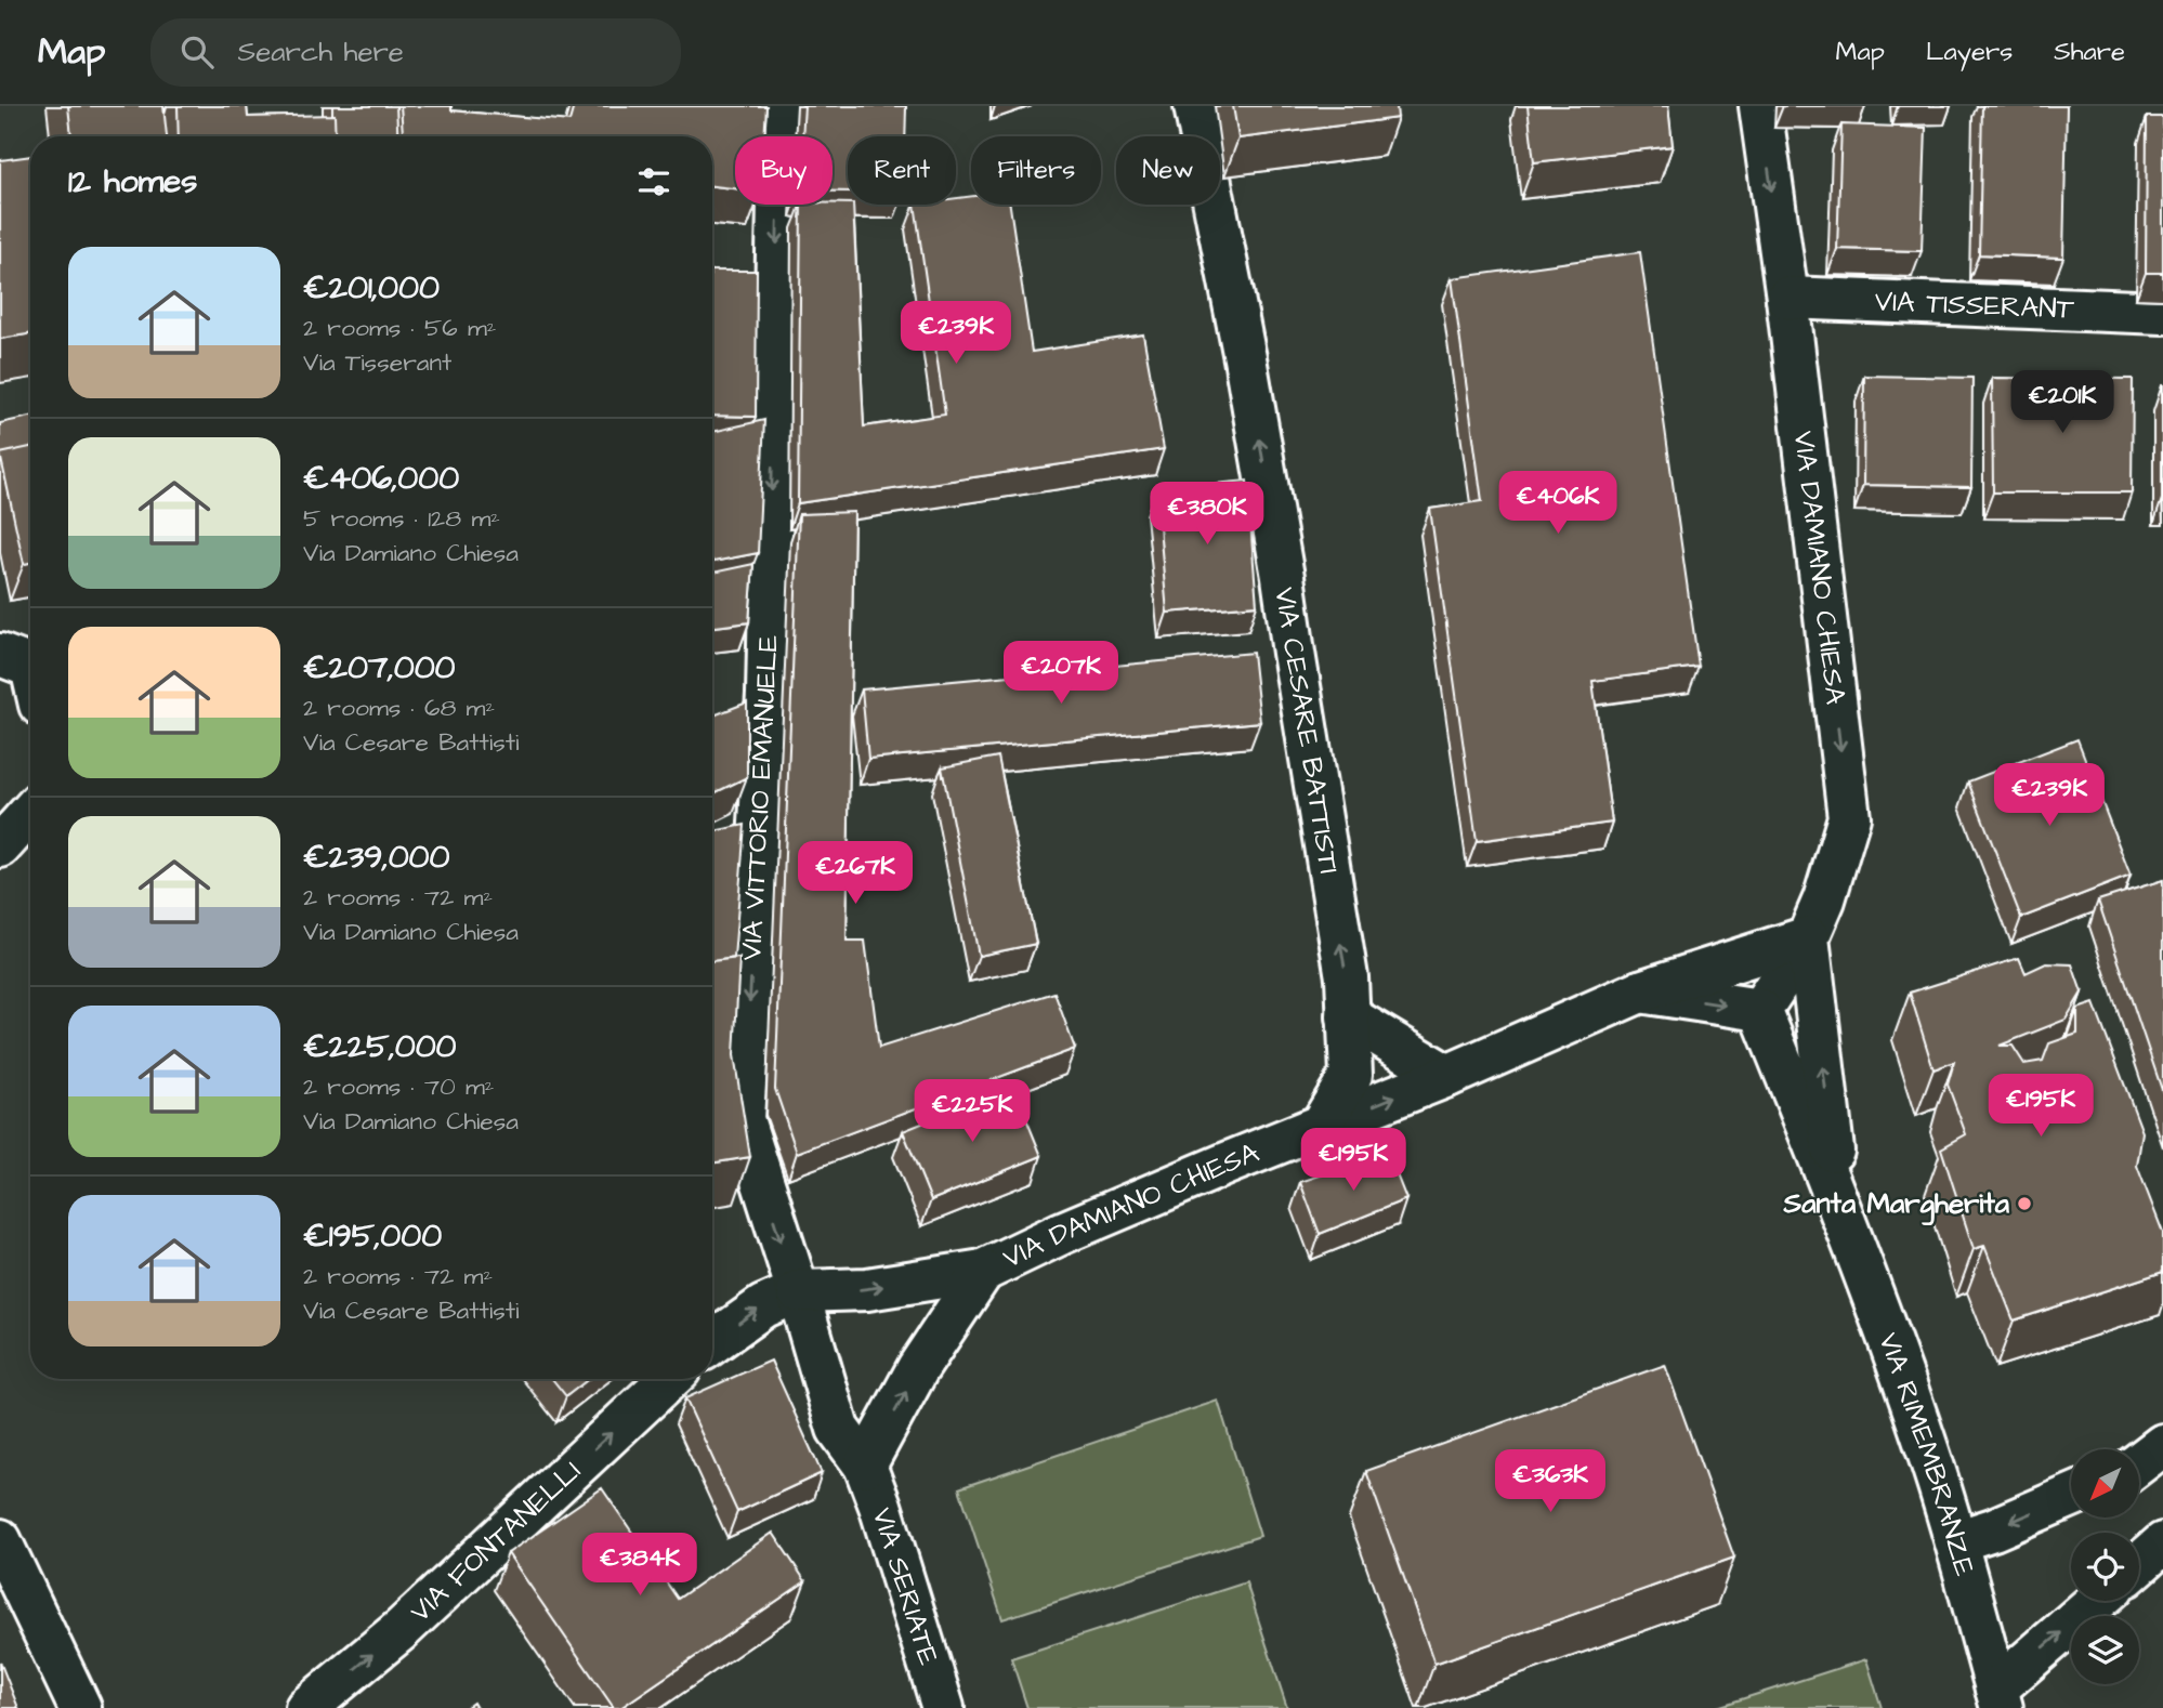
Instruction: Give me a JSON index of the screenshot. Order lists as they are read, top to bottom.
{
  "streets": {
    "street": [
      "VIA TISSERANT",
      "VIA DAMIANO CHIESA",
      "VIA CESARE BATTISTI",
      "VIA VITTORIO EMANUELE",
      "VIA RIMEMBRANZE",
      "VIA FONTANELLI",
      "VIA SERIATE"
    ]
  },
  "crossings": [
    ["VIA TISSERANT", "VIA DAMIANO CHIESA"],
    ["VIA DAMIANO CHIESA", "VIA CESARE BATTISTI"],
    ["VIA DAMIANO CHIESA", "VIA RIMEMBRANZE"],
    ["VIA VITTORIO EMANUELE", "VIA SERIATE"]
  ],
  "one_way": [
    "VIA DAMIANO CHIESA",
    "VIA CESARE BATTISTI",
    "VIA VITTORIO EMANUELE",
    "VIA FONTANELLI"
  ],
  "places": ["Santa Margherita"],
  "north": "bottom left",
  "page": {
    "header": "Map",
    "search": "Search here",
    "nav": ["Map", "Layers", "Share"],
    "chip": [
      "Buy",
      "Rent",
      "Filters",
      "New"
    ],
    "heading": "12 homes",
    "list": [
      {
        "name": "€201,000",
        "note": "2 rooms · 56 m² · Via Tisserant"
      },
      {
        "name": "€406,000",
        "note": "5 rooms · 128 m² · Via Damiano Chiesa"
      },
      {
        "name": "€207,000",
        "note": "2 rooms · 68 m² · Via Cesare Battisti"
      },
      {
        "name": "€239,000",
        "note": "2 rooms · 72 m² · Via Damiano Chiesa"
      },
      {
        "name": "€225,000",
        "note": "2 rooms · 70 m² · Via Damiano Chiesa"
      },
      {
        "name": "€195,000",
        "note": "2 rooms · 72 m² · Via Cesare Battisti"
      }
    ],
    "price": [
      "€239K",
      "€201K",
      "€406K",
      "€380K",
      "€207K",
      "€239K",
      "€267K",
      "€195K",
      "€225K",
      "€195K",
      "€363K",
      "€384K"
    ]
  }
}
